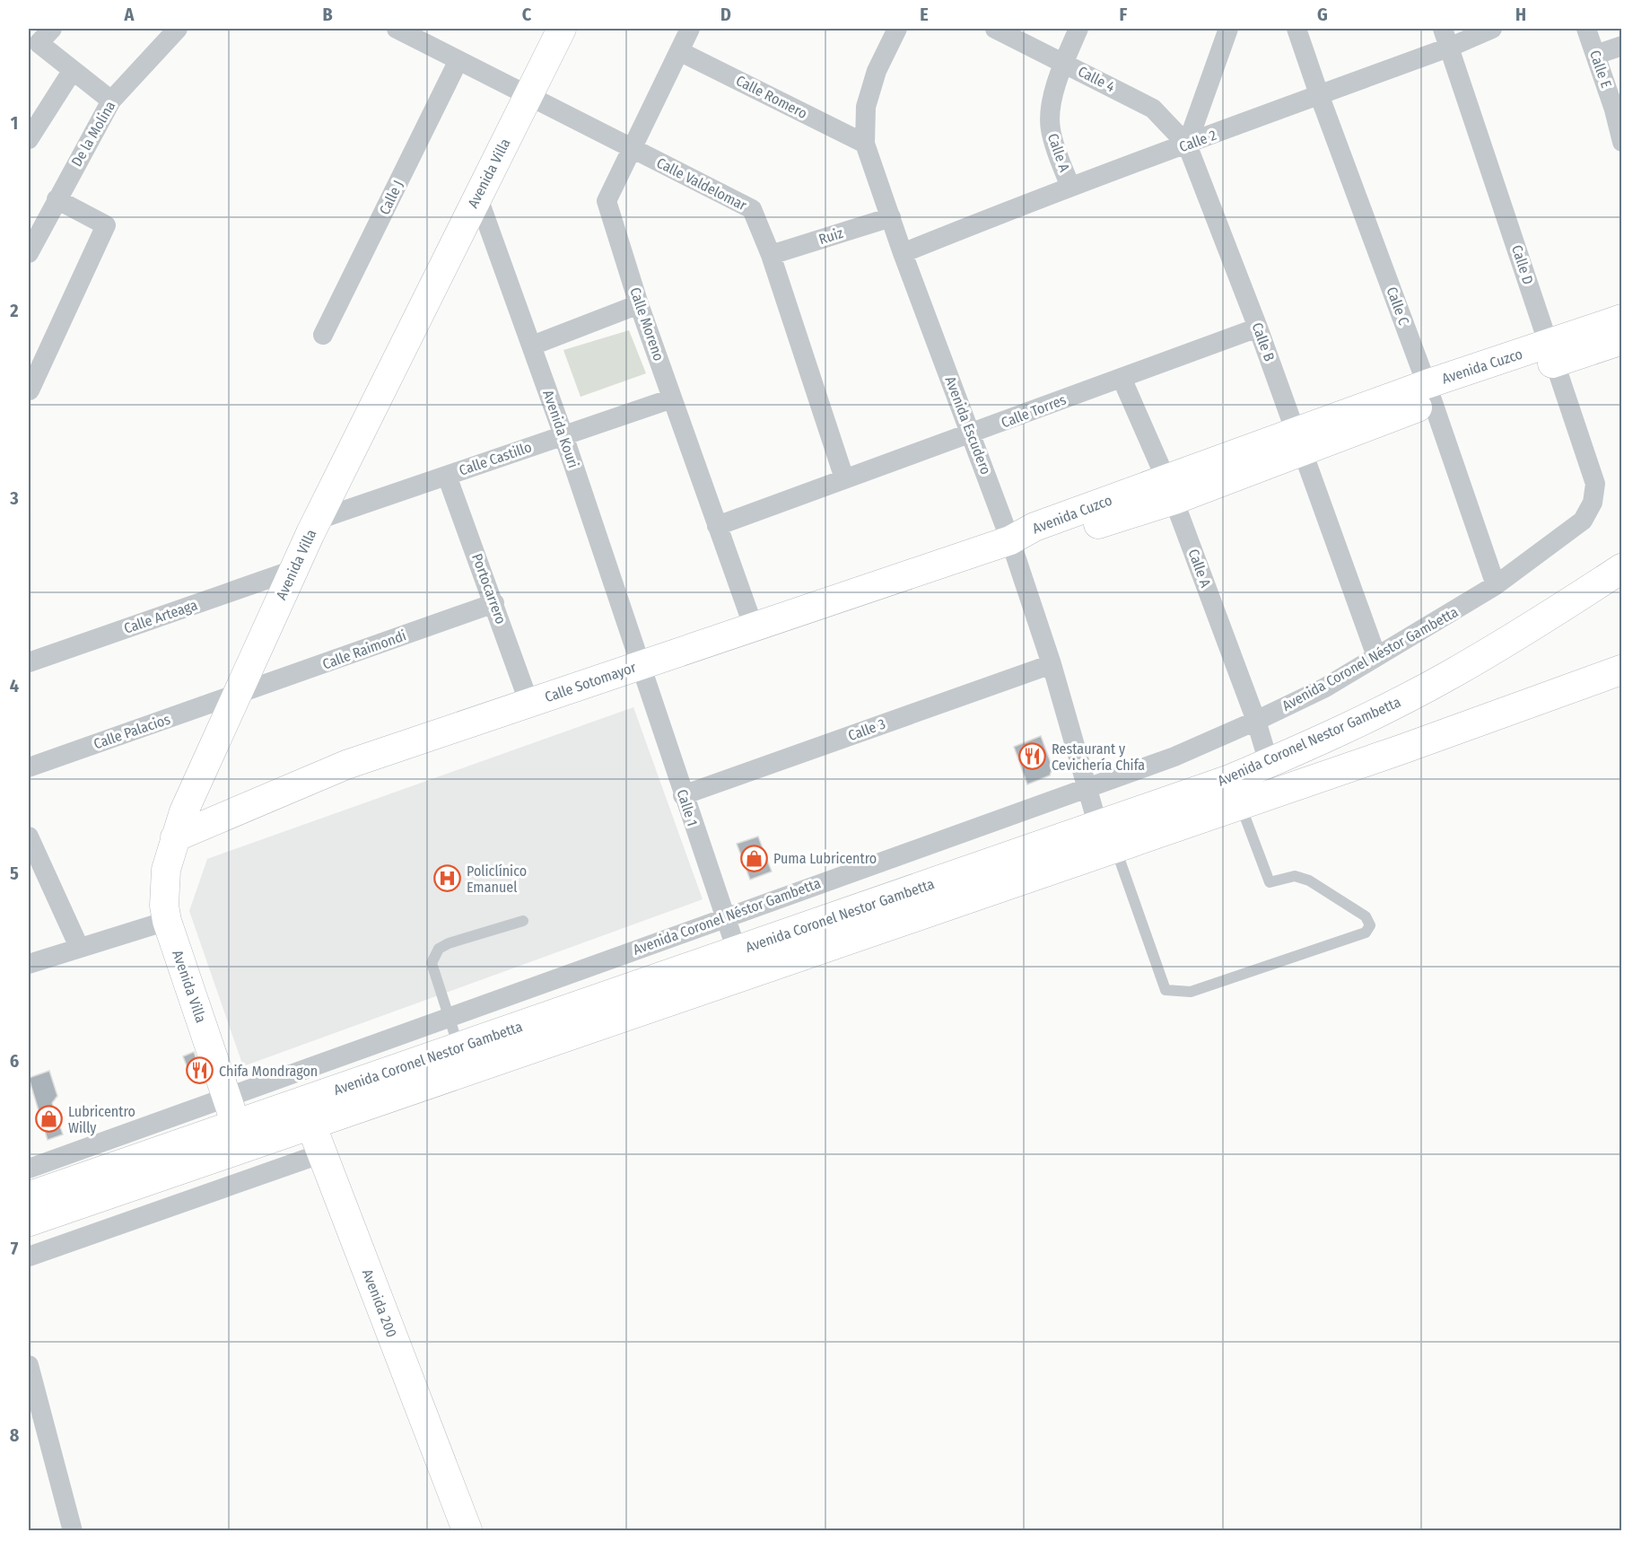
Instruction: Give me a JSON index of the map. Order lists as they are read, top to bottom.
{
  "streets": {
    "main road": ["Avenida Coronel Nestor Gambetta", "Avenida 200"],
    "street": [
      "Calle E",
      "Calle 4",
      "Calle Romero",
      "De la Molina",
      "Calle 2",
      "Calle A",
      "Avenida Villa",
      "Calle Valdelomar",
      "Calle J",
      "Ruiz",
      "Calle D",
      "Calle C",
      "Calle Moreno",
      "Calle B",
      "Avenida Cuzco",
      "Calle Torres",
      "Avenida Escudero",
      "Avenida Kouri",
      "Calle Castillo",
      "Portocarrero",
      "Calle Arteaga",
      "Calle Raimondi",
      "Avenida Coronel Néstor Gambetta",
      "Calle Sotomayor",
      "Calle 3",
      "Calle Palacios",
      "Calle 1"
    ]
  },
  "crossings": [
    ["Calle 4", "Calle 2"],
    ["Calle 4", "Calle A"],
    ["Calle 4", "Calle B"],
    ["Calle Romero", "Calle Moreno"],
    ["Calle Romero", "Avenida Escudero"],
    ["Calle 2", "Calle A"],
    ["Calle 2", "Calle D"],
    ["Calle 2", "Calle C"],
    ["Calle 2", "Calle B"],
    ["Calle 2", "Avenida Escudero"],
    ["Calle A", "Avenida Cuzco"],
    ["Calle A", "Calle Torres"],
    ["Calle A", "Avenida Coronel Néstor Gambetta"],
    ["Calle A", "Avenida Coronel Nestor Gambetta"],
    ["Avenida Villa", "Calle Valdelomar"],
    ["Avenida Villa", "Avenida Kouri"],
    ["Avenida Villa", "Calle Castillo"],
    ["Avenida Villa", "Calle Arteaga"],
    ["Avenida Villa", "Calle Raimondi"],
    ["Avenida Villa", "Avenida Coronel Néstor Gambetta"],
    ["Avenida Villa", "Calle Sotomayor"],
    ["Avenida Villa", "Calle Palacios"],
    ["Avenida Villa", "Avenida Coronel Nestor Gambetta"],
    ["Calle Valdelomar", "Calle J"],
    ["Calle Valdelomar", "Ruiz"],
    ["Calle Valdelomar", "Calle Moreno"],
    ["Calle Valdelomar", "Calle Torres"],
    ["Ruiz", "Avenida Escudero"],
    ["Calle D", "Avenida Cuzco"],
    ["Calle D", "Avenida Coronel Néstor Gambetta"],
    ["Calle C", "Avenida Cuzco"],
    ["Calle C", "Avenida Coronel Néstor Gambetta"],
    ["Calle Moreno", "Calle Torres"],
    ["Calle Moreno", "Calle Castillo"],
    ["Calle Moreno", "Calle Sotomayor"],
    ["Calle B", "Avenida Cuzco"],
    ["Calle B", "Calle Torres"],
    ["Calle B", "Avenida Coronel Néstor Gambetta"],
    ["Avenida Cuzco", "Avenida Escudero"],
    ["Avenida Cuzco", "Calle Sotomayor"],
    ["Calle Torres", "Avenida Escudero"],
    ["Avenida Escudero", "Avenida Coronel Néstor Gambetta"],
    ["Avenida Escudero", "Calle Sotomayor"],
    ["Avenida Escudero", "Calle 3"],
    ["Avenida Escudero", "Avenida Coronel Nestor Gambetta"],
    ["Avenida Kouri", "Calle Castillo"],
    ["Avenida Kouri", "Calle Sotomayor"],
    ["Avenida Kouri", "Calle 1"],
    ["Calle Castillo", "Portocarrero"],
    ["Portocarrero", "Calle Raimondi"],
    ["Portocarrero", "Calle Sotomayor"],
    ["Calle Raimondi", "Calle Palacios"],
    ["Avenida Coronel Néstor Gambetta", "Calle 1"],
    ["Avenida Coronel Néstor Gambetta", "Avenida 200"],
    ["Calle Sotomayor", "Calle 1"],
    ["Calle 3", "Calle 1"],
    ["Avenida Coronel Nestor Gambetta", "Calle 1"],
    ["Avenida Coronel Nestor Gambetta", "Avenida 200"]
  ],
  "places": {
    "restaurant": ["Restaurant y Cevichería Chifa", "Chifa Mondragon"],
    "shop": ["Puma Lubricentro", "Lubricentro Willy"],
    "hospital": ["Policlínico Emanuel"]
  },
  "grid": {
    "columns": [
      "A",
      "B",
      "C",
      "D",
      "E",
      "F",
      "G",
      "H"
    ],
    "rows": [
      "1",
      "2",
      "3",
      "4",
      "5",
      "6",
      "7",
      "8"
    ]
  }
}
